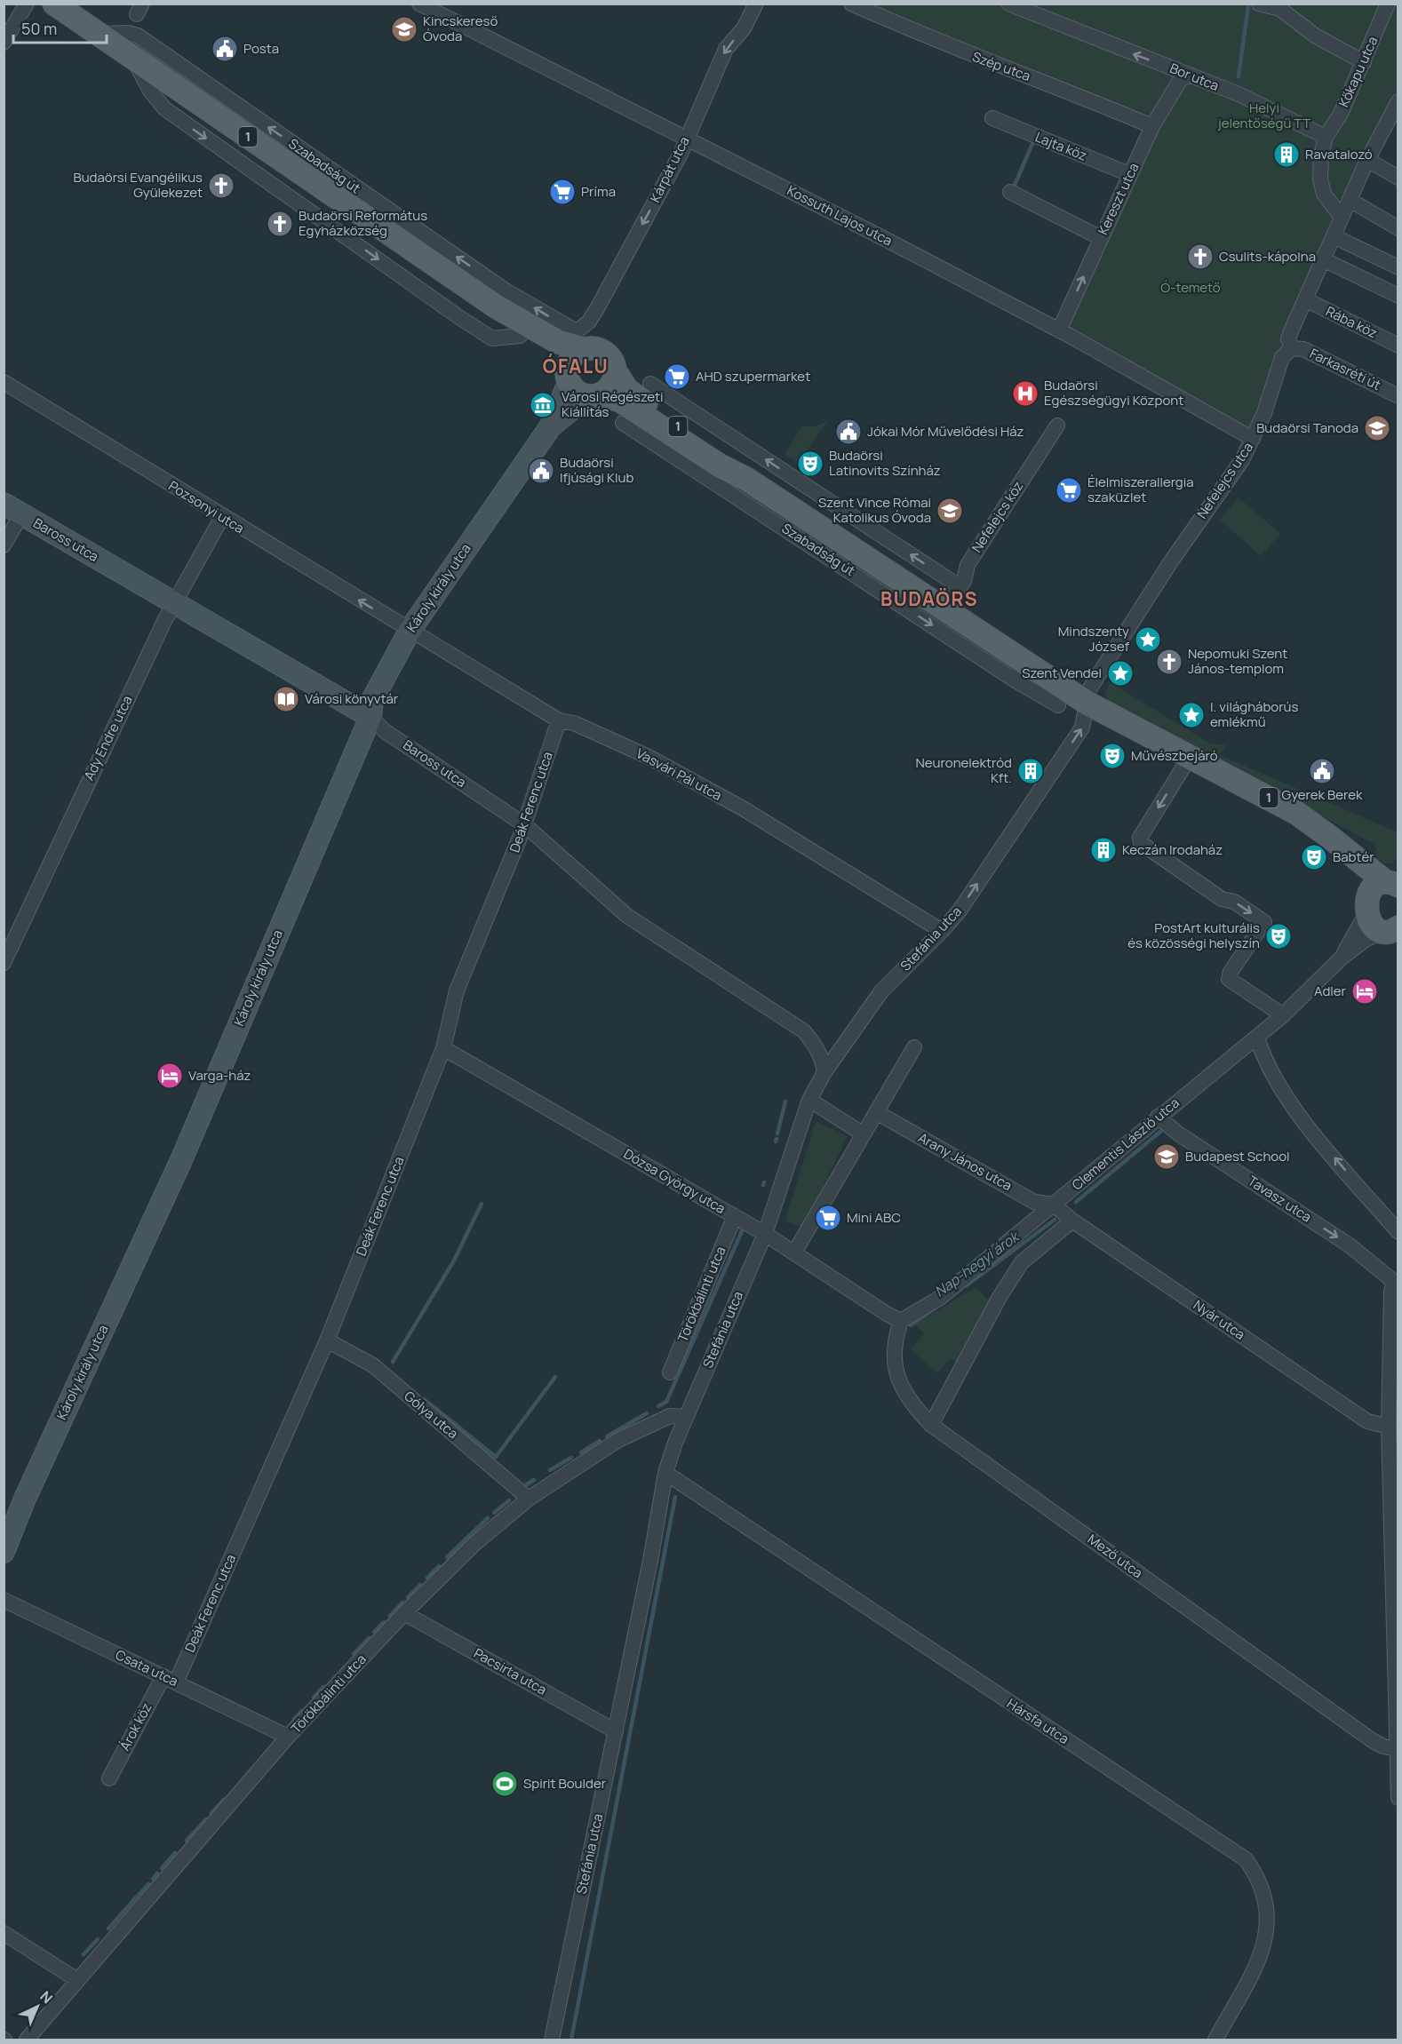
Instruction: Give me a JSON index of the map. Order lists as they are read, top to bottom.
{
  "streets": {
    "main road": ["1", "Szabadság út"],
    "street": [
      "Szép utca",
      "Kőkapu utca",
      "Bor utca",
      "Lajta köz",
      "Kárpát utca",
      "Kereszt utca",
      "Kossuth Lajos utca",
      "Rába köz",
      "Farkasréti út",
      "Nefelejcs utca",
      "Pozsonyi utca",
      "Nefelejcs köz",
      "Baross utca",
      "Károly király utca",
      "Ady Endre utca",
      "Vasvári Pál utca",
      "Deák Ferenc utca",
      "Stefánia utca",
      "Clementis László utca",
      "Arany János utca",
      "Dózsa György utca",
      "Tavasz utca",
      "Törökbálinti utca",
      "Nyár utca",
      "Gólya utca",
      "Mező utca",
      "Csata utca",
      "Pacsirta utca",
      "Hársfa utca",
      "Árok köz"
    ]
  },
  "crossings": [
    ["Szép utca", "Kereszt utca"],
    ["Kőkapu utca", "Bor utca"],
    ["Bor utca", "Kereszt utca"],
    ["1", "Szabadság út"],
    ["1", "Kárpát utca"],
    ["1", "Nefelejcs utca"],
    ["1", "Stefánia utca"],
    ["1", "Clementis László utca"],
    ["Lajta köz", "Kereszt utca"],
    ["Szabadság út", "Kárpát utca"],
    ["Szabadság út", "Nefelejcs utca"],
    ["Szabadság út", "Nefelejcs köz"],
    ["Szabadság út", "Károly király utca"],
    ["Szabadság út", "Stefánia utca"],
    ["Kárpát utca", "Kossuth Lajos utca"],
    ["Kereszt utca", "Kossuth Lajos utca"],
    ["Kossuth Lajos utca", "Nefelejcs utca"],
    ["Rába köz", "Nefelejcs utca"],
    ["Farkasréti út", "Nefelejcs utca"],
    ["Nefelejcs utca", "Stefánia utca"],
    ["Pozsonyi utca", "Károly király utca"],
    ["Pozsonyi utca", "Ady Endre utca"],
    ["Pozsonyi utca", "Vasvári Pál utca"],
    ["Baross utca", "Károly király utca"],
    ["Baross utca", "Ady Endre utca"],
    ["Baross utca", "Deák Ferenc utca"],
    ["Baross utca", "Stefánia utca"],
    ["Károly király utca", "Vasvári Pál utca"],
    ["Vasvári Pál utca", "Deák Ferenc utca"],
    ["Vasvári Pál utca", "Stefánia utca"],
    ["Deák Ferenc utca", "Dózsa György utca"],
    ["Deák Ferenc utca", "Gólya utca"],
    ["Deák Ferenc utca", "Csata utca"],
    ["Deák Ferenc utca", "Árok köz"],
    ["Stefánia utca", "Dózsa György utca"],
    ["Stefánia utca", "Törökbálinti utca"],
    ["Stefánia utca", "Pacsirta utca"],
    ["Stefánia utca", "Hársfa utca"],
    ["Clementis László utca", "Arany János utca"],
    ["Clementis László utca", "Dózsa György utca"],
    ["Clementis László utca", "Tavasz utca"],
    ["Clementis László utca", "Nyár utca"],
    ["Clementis László utca", "Mező utca"],
    ["Arany János utca", "Nyár utca"],
    ["Dózsa György utca", "Törökbálinti utca"],
    ["Dózsa György utca", "Mező utca"],
    ["Törökbálinti utca", "Gólya utca"],
    ["Törökbálinti utca", "Csata utca"],
    ["Törökbálinti utca", "Pacsirta utca"],
    ["Csata utca", "Árok köz"]
  ],
  "one_way": [
    "Bor utca",
    "Kárpát utca",
    "Kereszt utca",
    "Pozsonyi utca"
  ],
  "districts": ["ÓFALU", "BUDAÖRS"],
  "water": ["Nap-hegyi árok"],
  "parks": ["Helyi jelentőségű TT", "Ó-temető"],
  "places": {
    "school or university": [
      "Kincskereső Óvoda",
      "Budaörsi Tanoda",
      "Szent Vince Római Katolikus Óvoda",
      "Budapest School"
    ],
    "public building": [
      "Posta",
      "Jókai Mór Művelődési Ház",
      "Budaörsi Ifjúsági Klub",
      "Gyerek Berek"
    ],
    "building": ["Ravatalozó", "Neuronelektród Kft.", "Keczán Irodaház"],
    "church": [
      "Budaörsi Evangélikus Gyülekezet",
      "Budaörsi Református Egyházközség",
      "Csulits-kápolna",
      "Nepomuki Szent János-templom"
    ],
    "supermarket": [
      "Príma",
      "AHD szupermarket",
      "Élelmiszerallergia szaküzlet",
      "Mini ABC"
    ],
    "hospital": ["Budaörsi Egészségügyi Központ"],
    "museum": ["Városi Régészeti Kiállítás"],
    "theatre": [
      "Budaörsi Latinovits Színház",
      "Művészbejáró",
      "Babtér",
      "PostArt kulturális és közösségi helyszín"
    ],
    "place": ["Mindszenty József", "Szent Vendel", "I. világháborús emlékmű"],
    "library": ["Városi könyvtár"],
    "hotel": ["Adler", "Varga-ház"],
    "sports": ["Spirit Boulder"]
  },
  "scale_bar": "50 m",
  "north": "top right"
}
